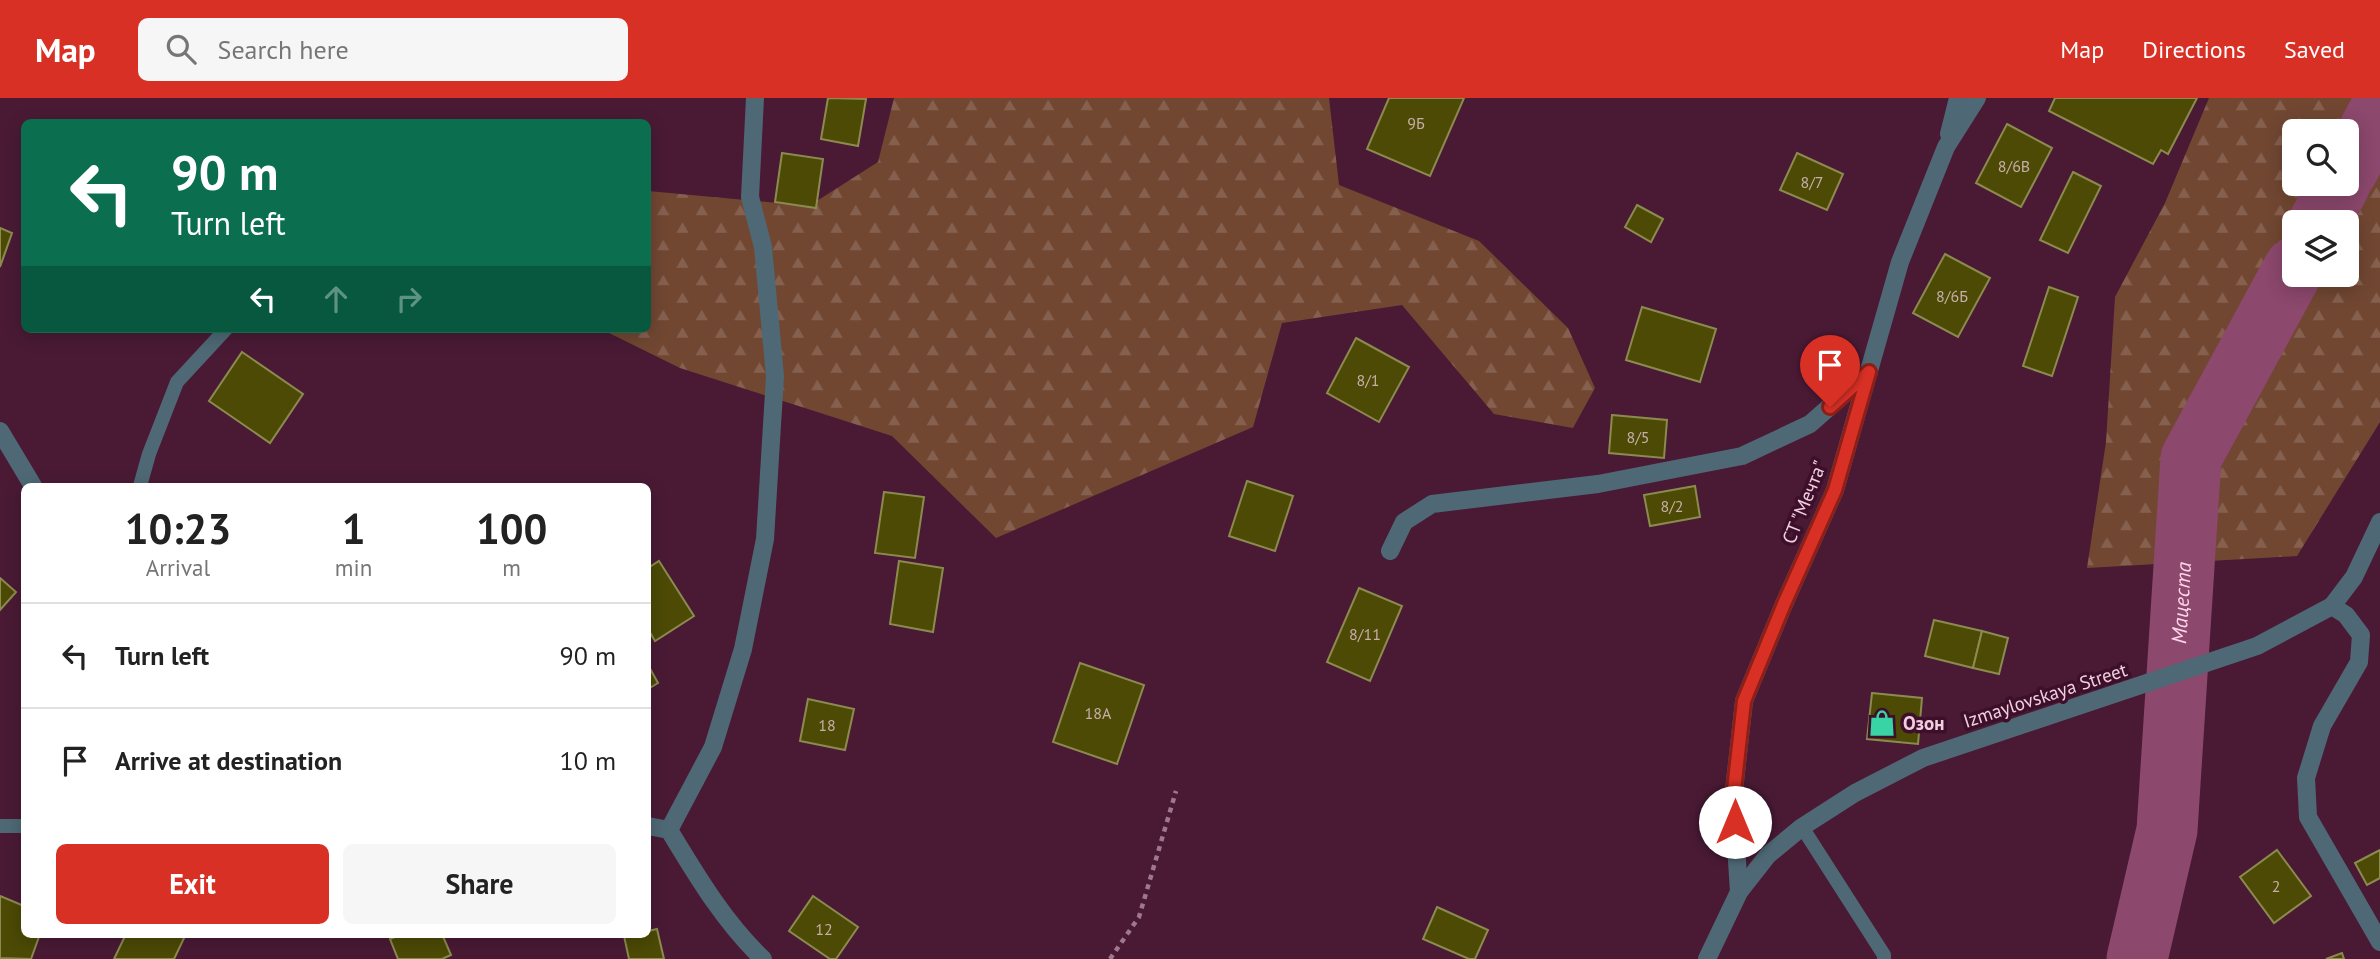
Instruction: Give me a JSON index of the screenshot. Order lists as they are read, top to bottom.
{
  "streets": {
    "street": ["СТ \"Мечта\"", "Izmaylovskaya Street"]
  },
  "crossings": [
    ["СТ \"Мечта\"", "Izmaylovskaya Street"]
  ],
  "water": ["Мацеста"],
  "places": {
    "shop": ["Озон"]
  },
  "house_numbers": [
    "9Б",
    "8/6В",
    "8/7",
    "8/6Б",
    "8/1",
    "8/5",
    "8/2",
    "8/11",
    "18А",
    "18",
    "2",
    "12"
  ],
  "page": {
    "header": "Map",
    "search": "Search here",
    "nav": ["Map", "Directions", "Saved"],
    "turn": ["90 m", "Turn left"],
    "eta": [
      "10:23",
      "Arrival",
      "1",
      "min",
      "100",
      "m"
    ],
    "list": [
      {
        "name": "Turn left",
        "value": "90 m"
      },
      {
        "name": "Arrive at destination",
        "value": "10 m"
      }
    ],
    "buttons": ["Exit", "Share"]
  }
}
